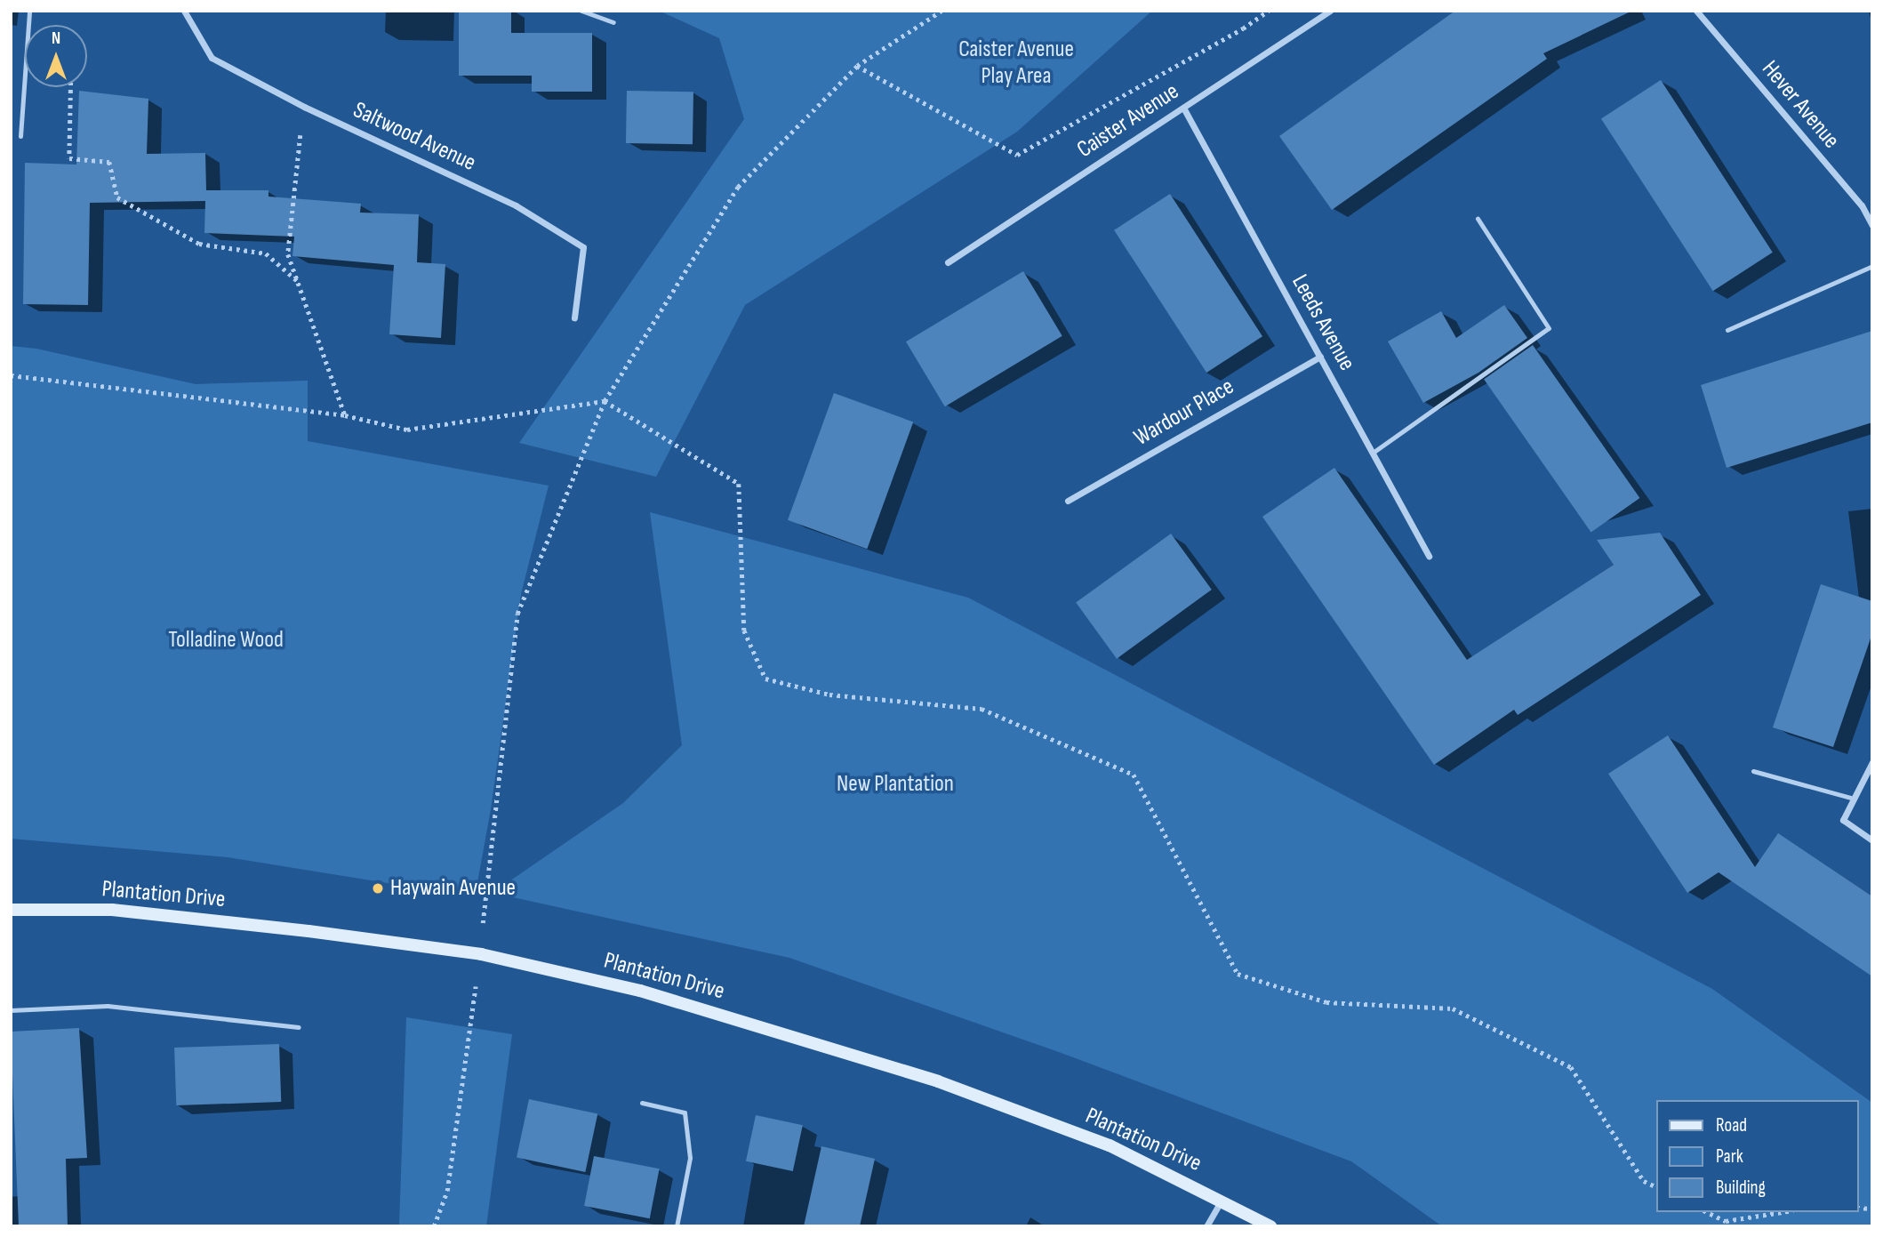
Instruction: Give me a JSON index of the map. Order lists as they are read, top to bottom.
{
  "streets": {
    "street": [
      "Hever Avenue",
      "Caister Avenue",
      "Saltwood Avenue",
      "Leeds Avenue",
      "Wardour Place",
      "Plantation Drive"
    ]
  },
  "crossings": [
    ["Caister Avenue", "Leeds Avenue"],
    ["Leeds Avenue", "Wardour Place"]
  ],
  "parks": ["Caister Avenue Play Area", "Tolladine Wood", "New Plantation"],
  "places": ["Haywain Avenue"],
  "legend": ["Road", "Park", "Building"],
  "north": "top"
}
